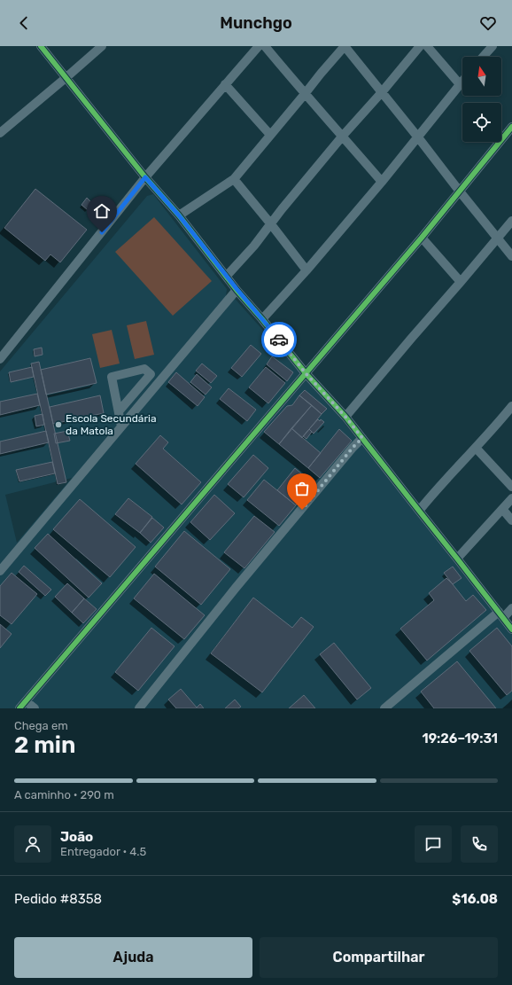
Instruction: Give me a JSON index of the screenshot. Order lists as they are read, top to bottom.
{
  "places": ["Escola Secundária da Matola"],
  "north": "top",
  "page": {
    "header": "Munchgo",
    "heading": ["2 min", "Chega em", "19:26–19:31"],
    "panel": [
      "João",
      "Entregador · 4.5",
      "Pedido #8358",
      "$16.08"
    ],
    "bar": "A caminho · 290 m",
    "buttons": ["Ajuda", "Compartilhar"]
  }
}
